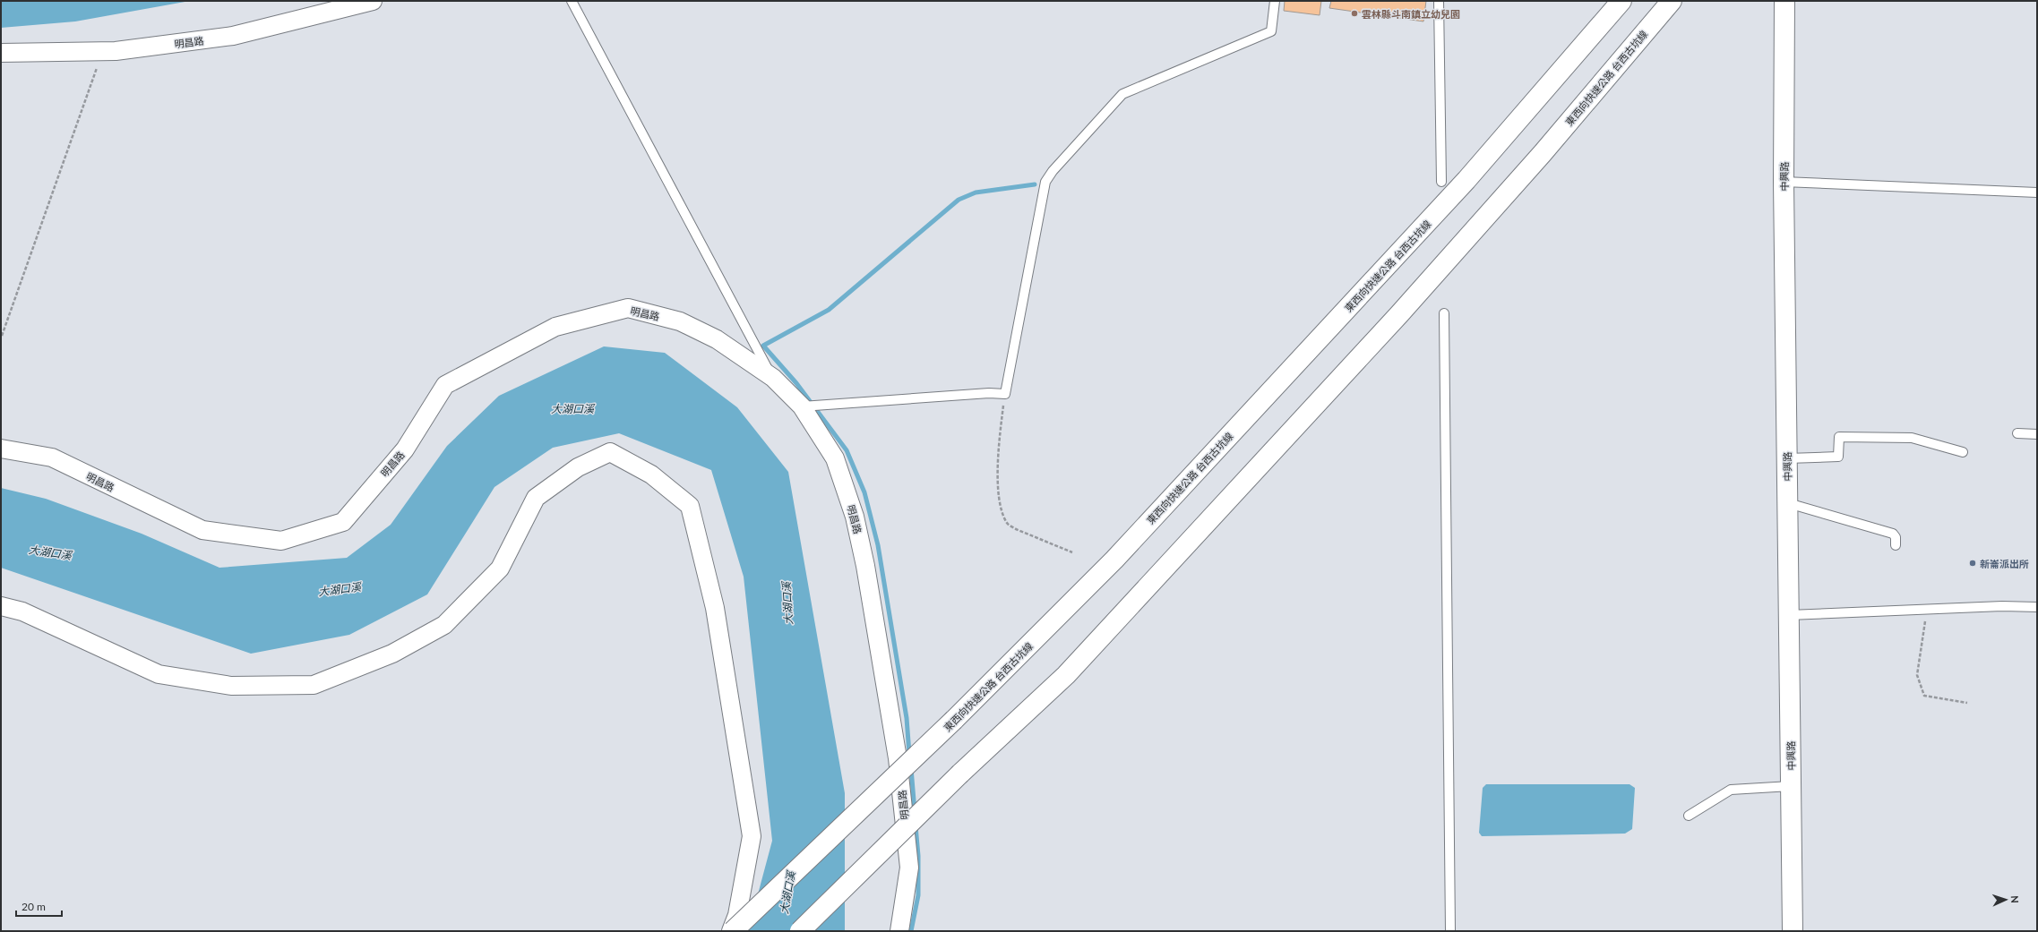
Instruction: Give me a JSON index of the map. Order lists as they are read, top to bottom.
{
  "streets": {
    "main road": ["東西向快速公路 台西古坑線", "中興路"],
    "street": ["明昌路"]
  },
  "water": ["大湖口溪"],
  "places": ["雲林縣斗南鎮立幼兒園", "新崙派出所"],
  "scale_bar": "20 m",
  "north": "right"
}
